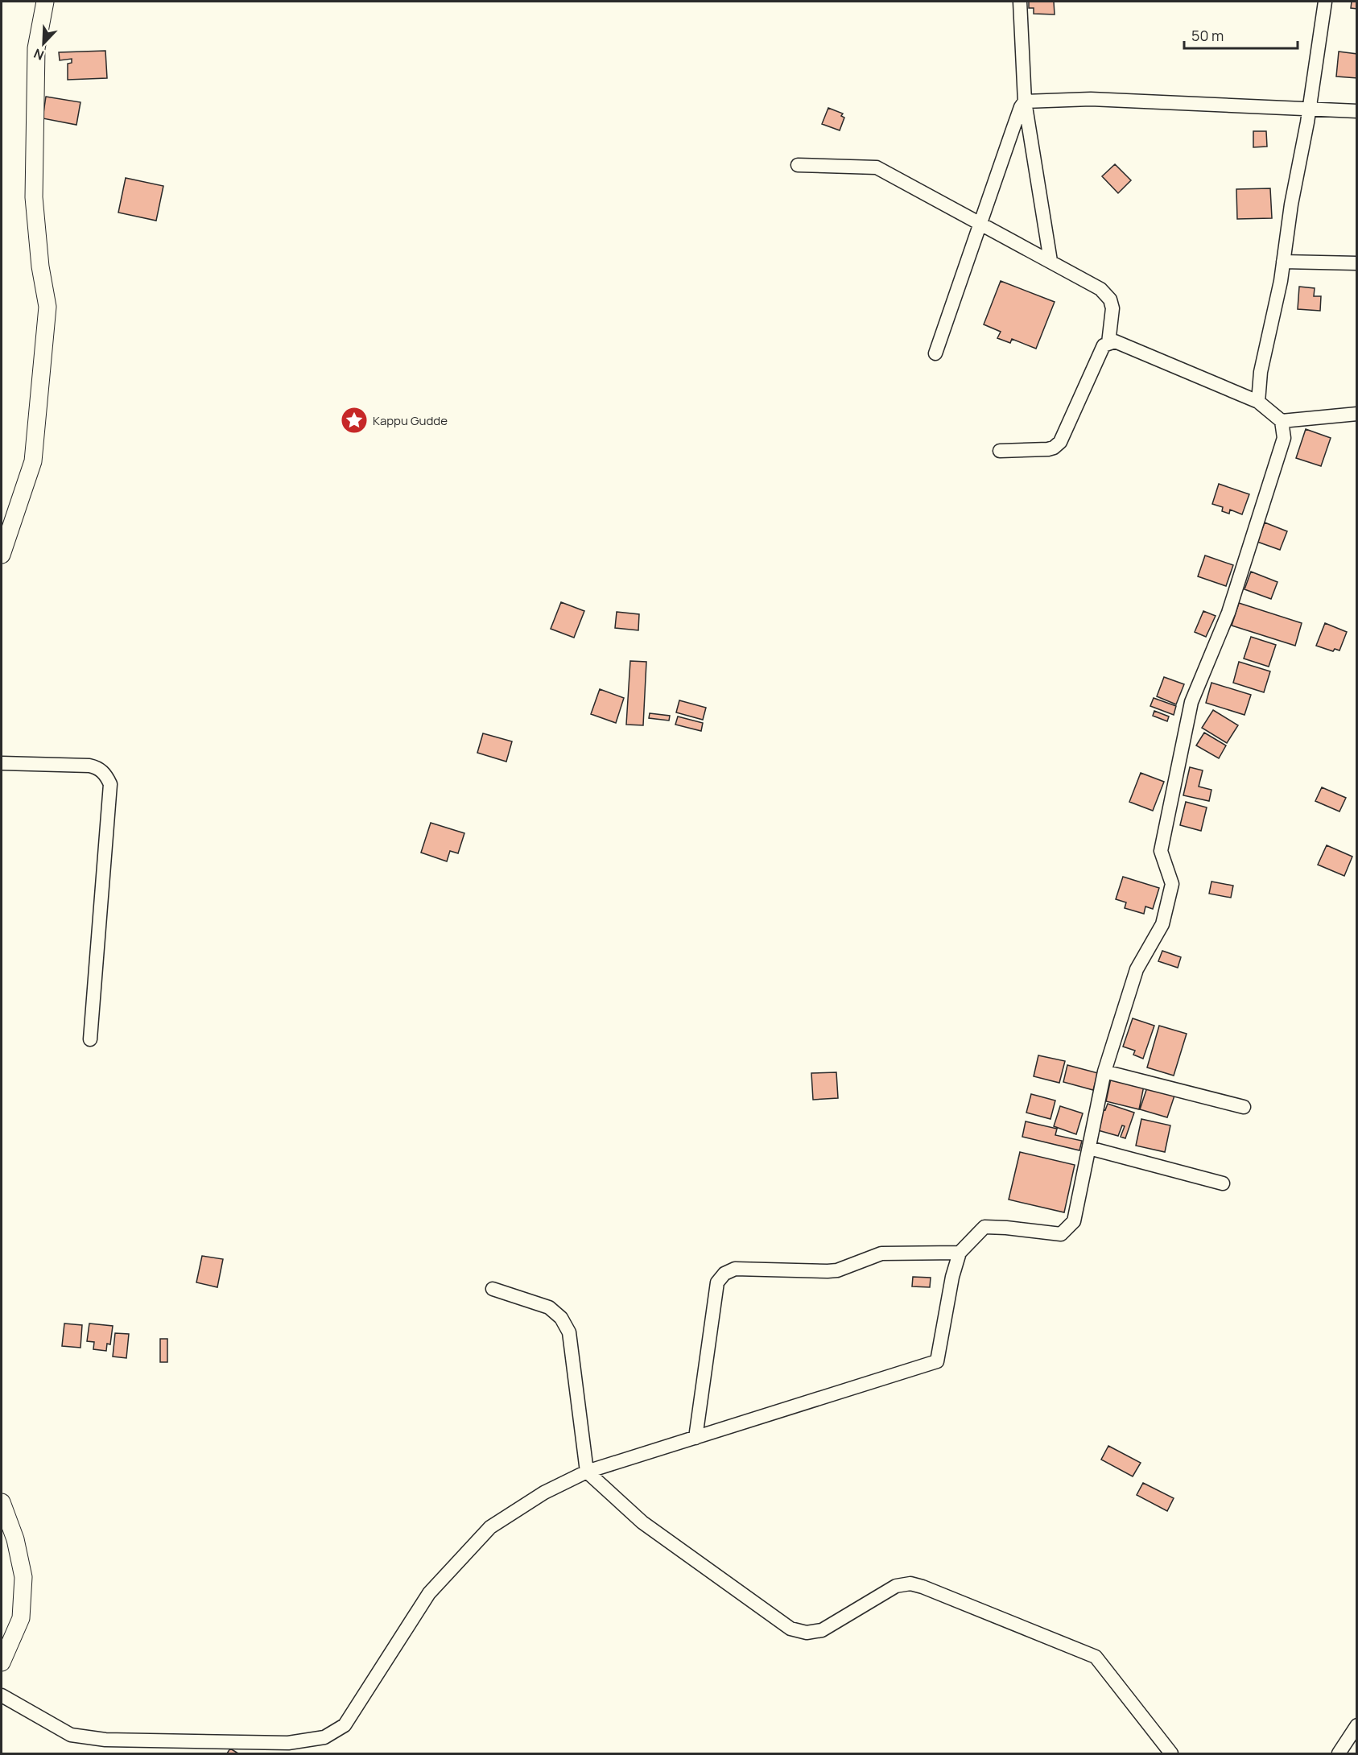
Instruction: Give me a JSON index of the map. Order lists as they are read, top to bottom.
{
  "places": {
    "place": ["Kappu Gudde"]
  },
  "scale_bar": "50 m",
  "north": "bottom left"
}
